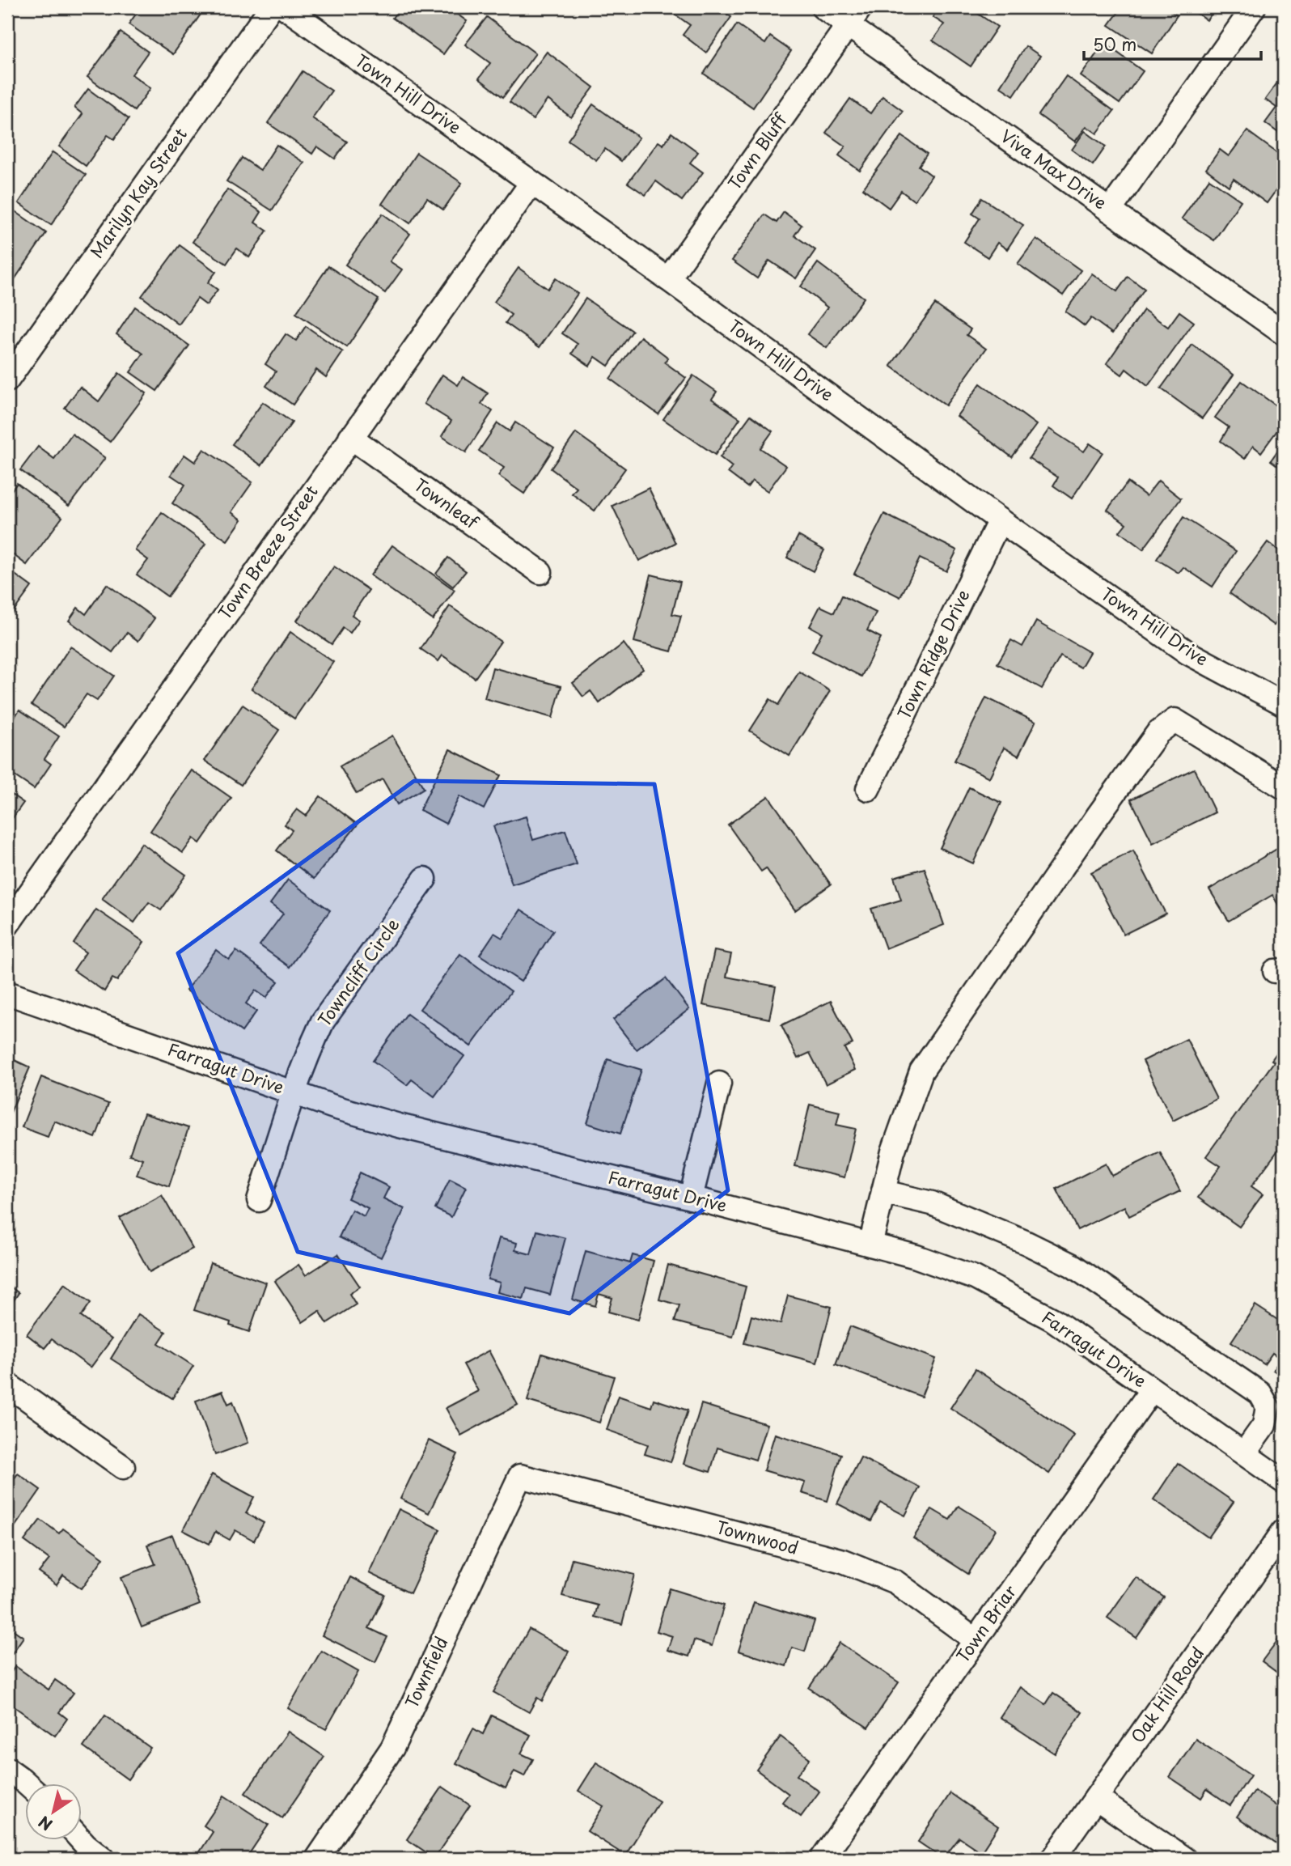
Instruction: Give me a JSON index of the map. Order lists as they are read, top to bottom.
{
  "streets": {
    "street": [
      "Town Hill Drive",
      "Town Bluff",
      "Viva Max Drive",
      "Marilyn Kay Street",
      "Townleaf",
      "Town Breeze Street",
      "Town Ridge Drive",
      "Towncliff Circle",
      "Farragut Drive",
      "Townwood",
      "Town Briar",
      "Townfield",
      "Oak Hill Road"
    ]
  },
  "crossings": [
    ["Town Hill Drive", "Town Bluff"],
    ["Town Hill Drive", "Town Breeze Street"],
    ["Town Hill Drive", "Town Ridge Drive"],
    ["Town Bluff", "Viva Max Drive"],
    ["Townleaf", "Town Breeze Street"],
    ["Towncliff Circle", "Farragut Drive"],
    ["Farragut Drive", "Town Briar"],
    ["Townwood", "Town Briar"],
    ["Townwood", "Townfield"]
  ],
  "scale_bar": "50 m",
  "north": "bottom left"
}
